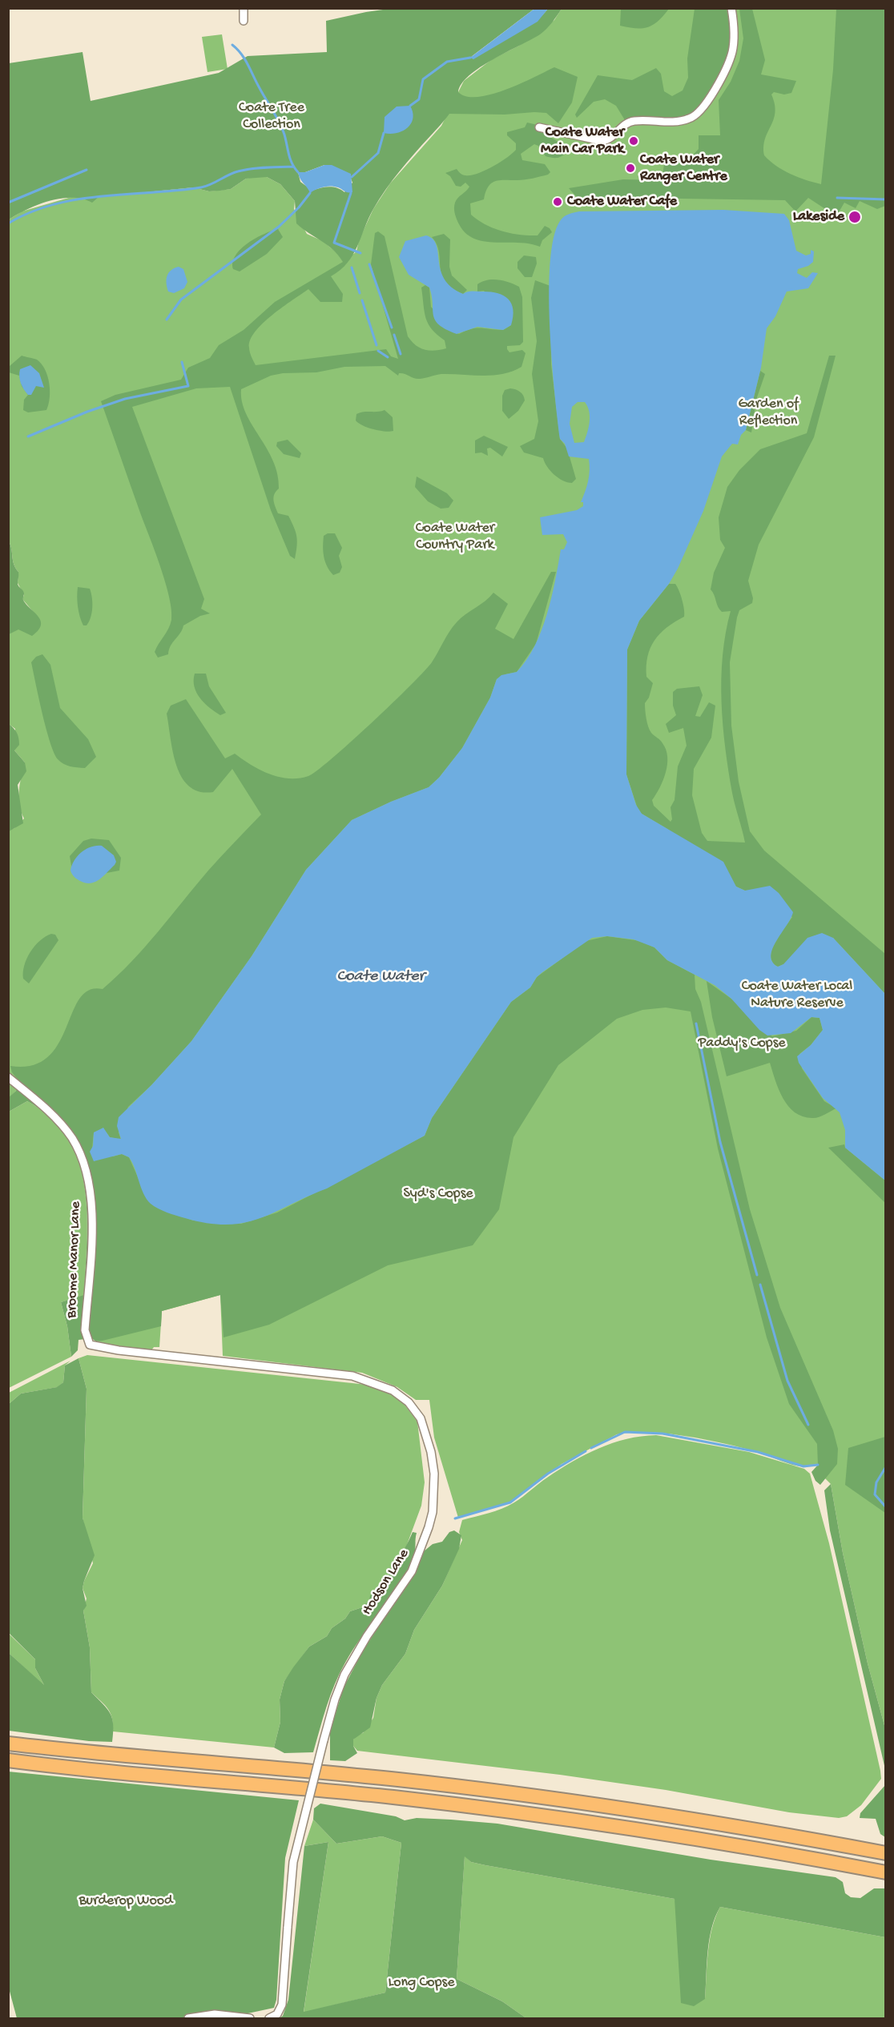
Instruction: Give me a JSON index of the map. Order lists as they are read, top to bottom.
{
  "streets": {
    "street": ["Broome Manor Lane", "Hodson Lane"]
  },
  "crossings": [
    ["Broome Manor Lane", "Hodson Lane"]
  ],
  "water": ["Coate Water"],
  "parks": [
    "Coate Tree Collection",
    "Garden of Reflection",
    "Coate Water Country Park",
    "Coate Water Local Nature Reserve",
    "Paddy's Copse",
    "Syd's Copse",
    "Burderop Wood",
    "Long Copse"
  ],
  "places": [
    "Coate Water Main Car Park",
    "Coate Water Ranger Centre",
    "Coate Water Cafe",
    "Lakeside"
  ]
}
